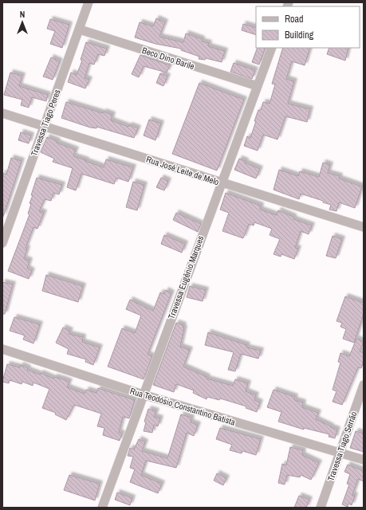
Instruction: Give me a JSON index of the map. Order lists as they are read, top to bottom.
{
  "streets": {
    "street": [
      "Beco Dino Barile",
      "Travessa Tiago Peres",
      "Rua José Leite de Melo",
      "Travessa Eugênio Marques",
      "Rua Teodósio Constantino Batista",
      "Travessa Tiago Serrão"
    ]
  },
  "crossings": [
    ["Beco Dino Barile", "Travessa Tiago Peres"],
    ["Beco Dino Barile", "Travessa Eugênio Marques"],
    ["Travessa Tiago Peres", "Rua José Leite de Melo"],
    ["Rua José Leite de Melo", "Travessa Eugênio Marques"],
    ["Travessa Eugênio Marques", "Rua Teodósio Constantino Batista"],
    ["Rua Teodósio Constantino Batista", "Travessa Tiago Serrão"]
  ],
  "legend": ["Road", "Building"],
  "north": "top"
}
